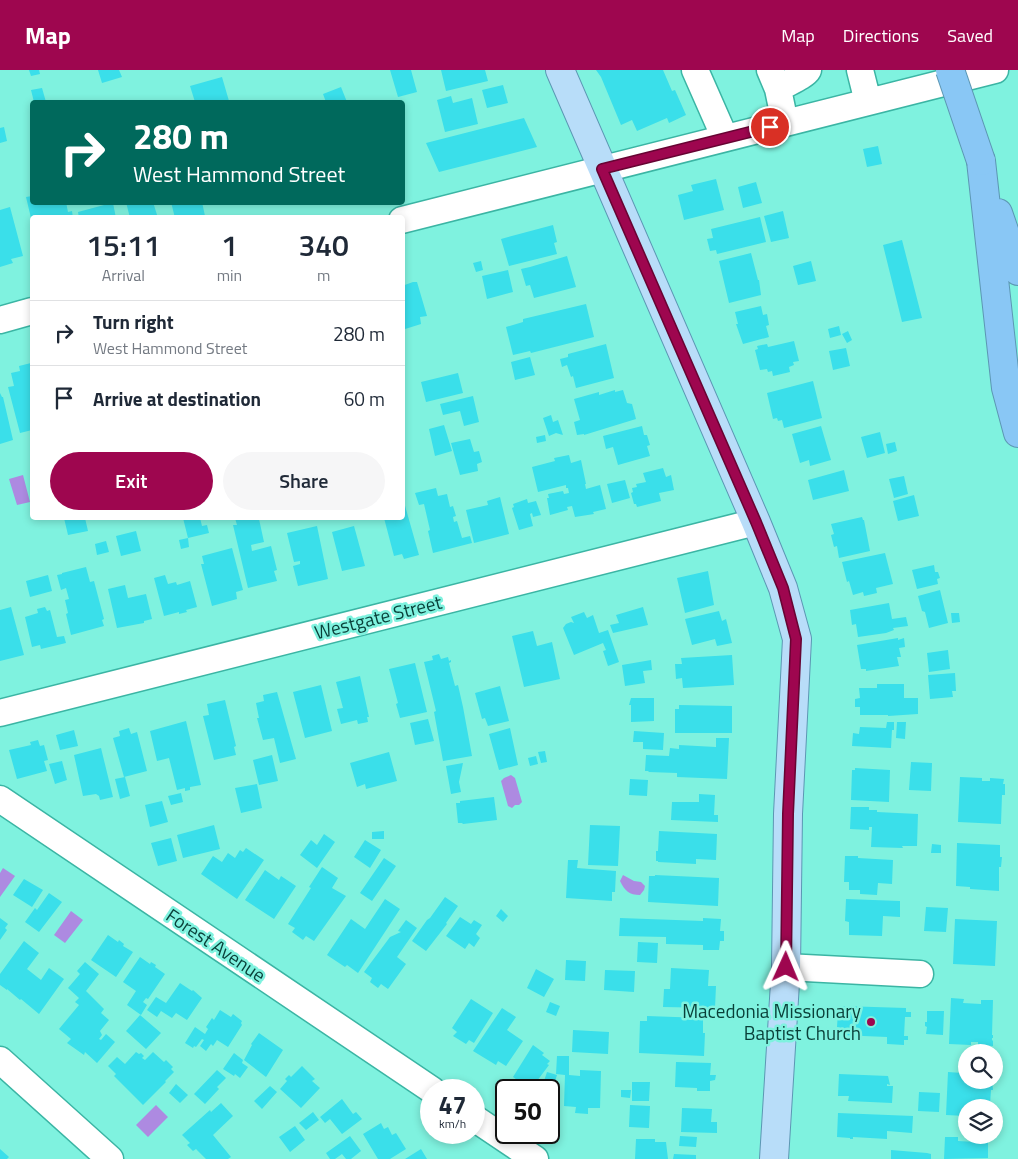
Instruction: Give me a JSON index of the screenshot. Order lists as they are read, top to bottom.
{
  "streets": {
    "street": ["Westgate Street", "Forest Avenue"]
  },
  "places": ["Macedonia Missionary Baptist Church"],
  "page": {
    "header": "Map",
    "nav": ["Map", "Directions", "Saved"],
    "turn": ["280 m", "West Hammond Street"],
    "eta": [
      "15:11",
      "Arrival",
      "1",
      "min",
      "340",
      "m"
    ],
    "list": [
      {
        "name": "Turn right",
        "note": "West Hammond Street",
        "value": "280 m"
      },
      {
        "name": "Arrive at destination",
        "value": "60 m"
      }
    ],
    "buttons": ["Exit", "Share"],
    "speed": "47 km/h",
    "limit": "50"
  }
}
